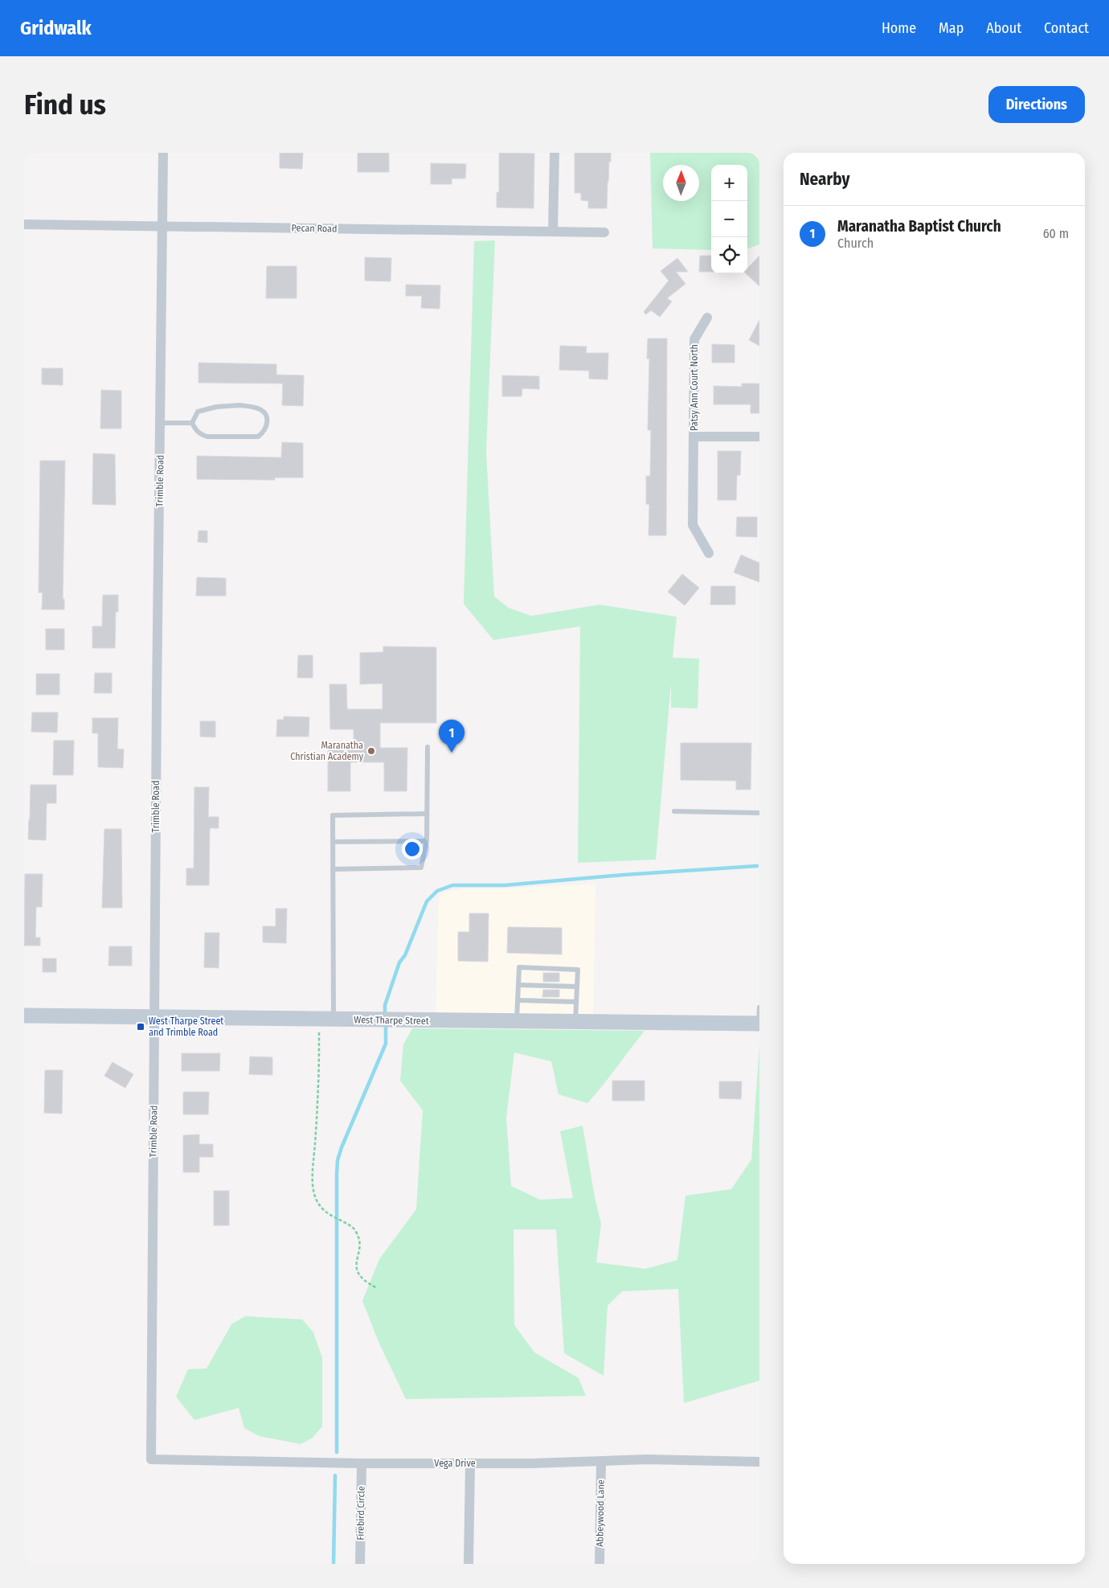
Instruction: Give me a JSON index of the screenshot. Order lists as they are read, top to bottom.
{
  "streets": {
    "main road": ["West Tharpe Street"],
    "street": [
      "Pecan Road",
      "Patsy Ann Court North",
      "Trimble Road",
      "Vega Drive",
      "Firebird Circle",
      "Abbeywood Lane"
    ]
  },
  "crossings": [
    ["Pecan Road", "Trimble Road"],
    ["Trimble Road", "West Tharpe Street"],
    ["Trimble Road", "Vega Drive"],
    ["Vega Drive", "Firebird Circle"],
    ["Vega Drive", "Abbeywood Lane"]
  ],
  "places": {
    "other": ["Maranatha Christian Academy"],
    "transit": ["West Tharpe Street and Trimble Road"]
  },
  "north": "top",
  "page": {
    "header": "Gridwalk",
    "nav": [
      "Home",
      "Map",
      "About",
      "Contact"
    ],
    "buttons": "Directions",
    "title": "Find us",
    "heading": "Nearby",
    "map_buttons": ["+", "−"],
    "list": [
      {
        "mark": "1",
        "name": "Maranatha Baptist Church",
        "note": "Church",
        "value": "60 m"
      }
    ],
    "pins": "1"
  }
}
